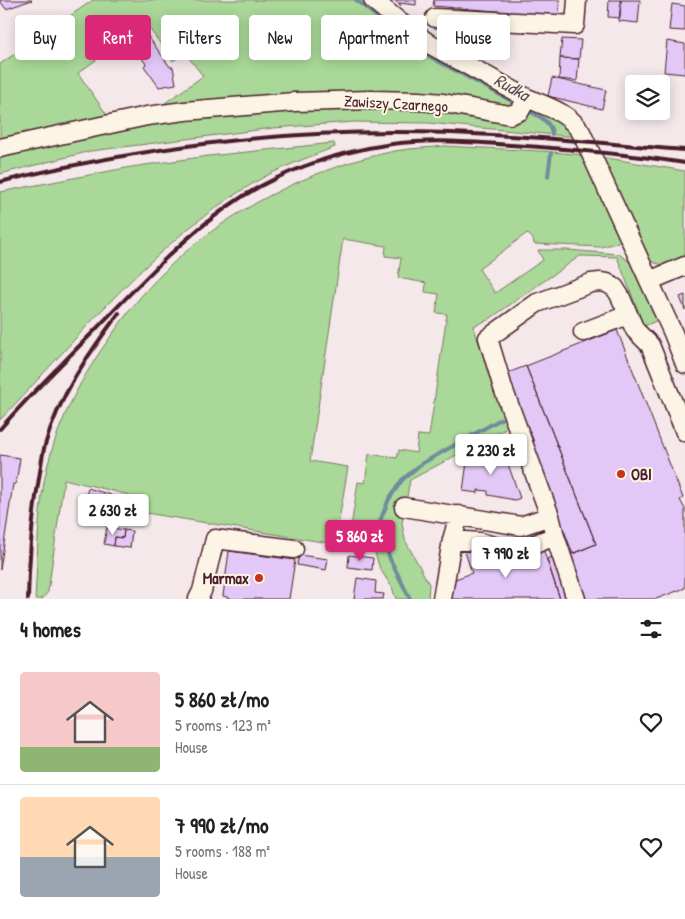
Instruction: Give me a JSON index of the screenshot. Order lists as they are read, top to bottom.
{
  "streets": {
    "street": ["Zawiszy Czarnego"]
  },
  "water": ["Rudka"],
  "places": ["OBI", "Marmax"],
  "page": {
    "chip": [
      "Buy",
      "Rent",
      "Filters",
      "New",
      "Apartment",
      "House"
    ],
    "price": [
      "2 230 zł",
      "2 630 zł",
      "5 860 zł",
      "7 990 zł"
    ],
    "heading": "4 homes",
    "list": [
      {
        "name": "5 860 zł/mo",
        "note": "5 rooms · 123 m² · House"
      },
      {
        "name": "7 990 zł/mo",
        "note": "5 rooms · 188 m² · House"
      }
    ]
  }
}
